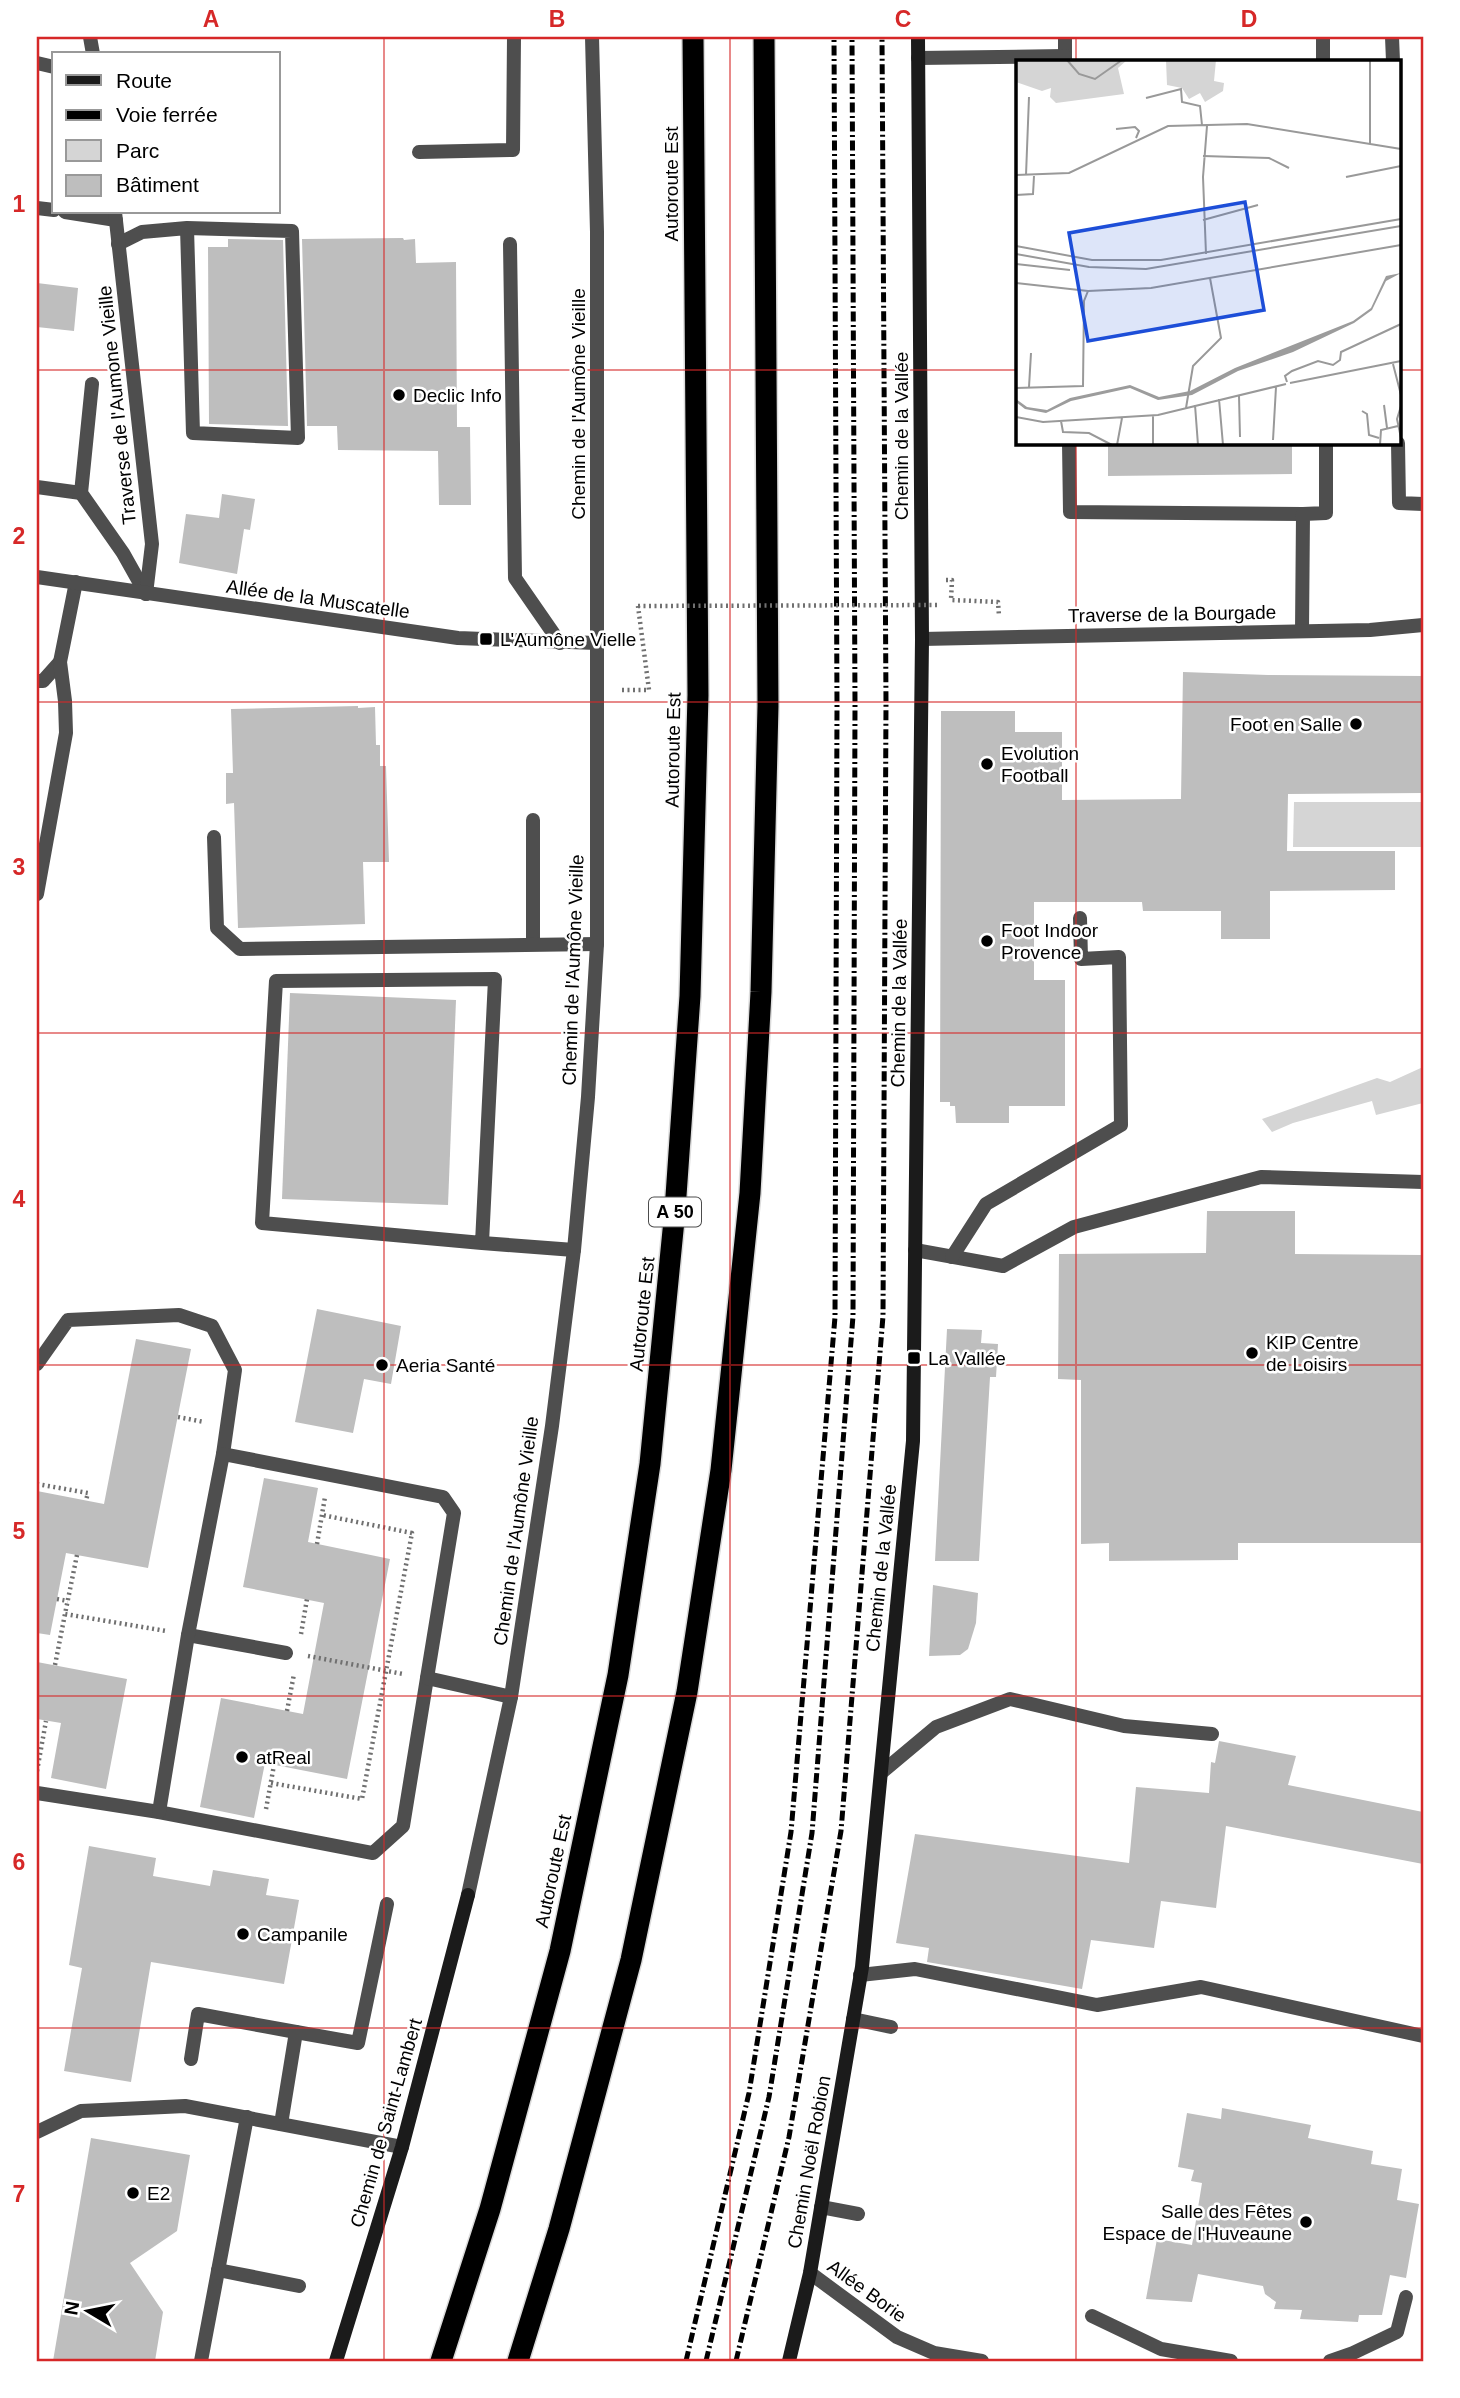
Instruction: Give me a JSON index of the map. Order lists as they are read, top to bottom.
{
  "streets": {
    "highway": ["Autoroute Est", "A 50"],
    "street": [
      "Chemin de l'Aumône Vieille",
      "Traverse de l'Aumone Vieille",
      "Chemin de la Vallée",
      "Allée de la Muscatelle",
      "Traverse de la Bourgade",
      "Chemin de Saint-Lambert",
      "Chemin Noël Robion",
      "Allée Borie"
    ]
  },
  "crossings": [
    ["Chemin de l'Aumône Vieille", "Allée de la Muscatelle"],
    ["Chemin de l'Aumône Vieille", "Chemin de Saint-Lambert"],
    ["Traverse de l'Aumone Vieille", "Allée de la Muscatelle"],
    ["Chemin de la Vallée", "Traverse de la Bourgade"],
    ["Chemin de la Vallée", "Chemin Noël Robion"],
    ["Chemin Noël Robion", "Allée Borie"]
  ],
  "places": {
    "other": [
      "Declic Info",
      "Foot en Salle",
      "Evolution Football",
      "Foot Indoor Provence",
      "KIP Centre de Loisirs",
      "Aeria Santé",
      "atReal",
      "Campanile",
      "E2",
      "Salle des Fêtes Espace de l'Huveaune"
    ],
    "transit": ["L'Aumône Vielle", "La Vallée"]
  },
  "legend": [
    "Route",
    "Voie ferrée",
    "Parc",
    "Bâtiment"
  ],
  "north": "left",
  "grid": {
    "columns": [
      "A",
      "B",
      "C",
      "D"
    ],
    "rows": [
      "1",
      "2",
      "3",
      "4",
      "5",
      "6",
      "7"
    ]
  }
}
